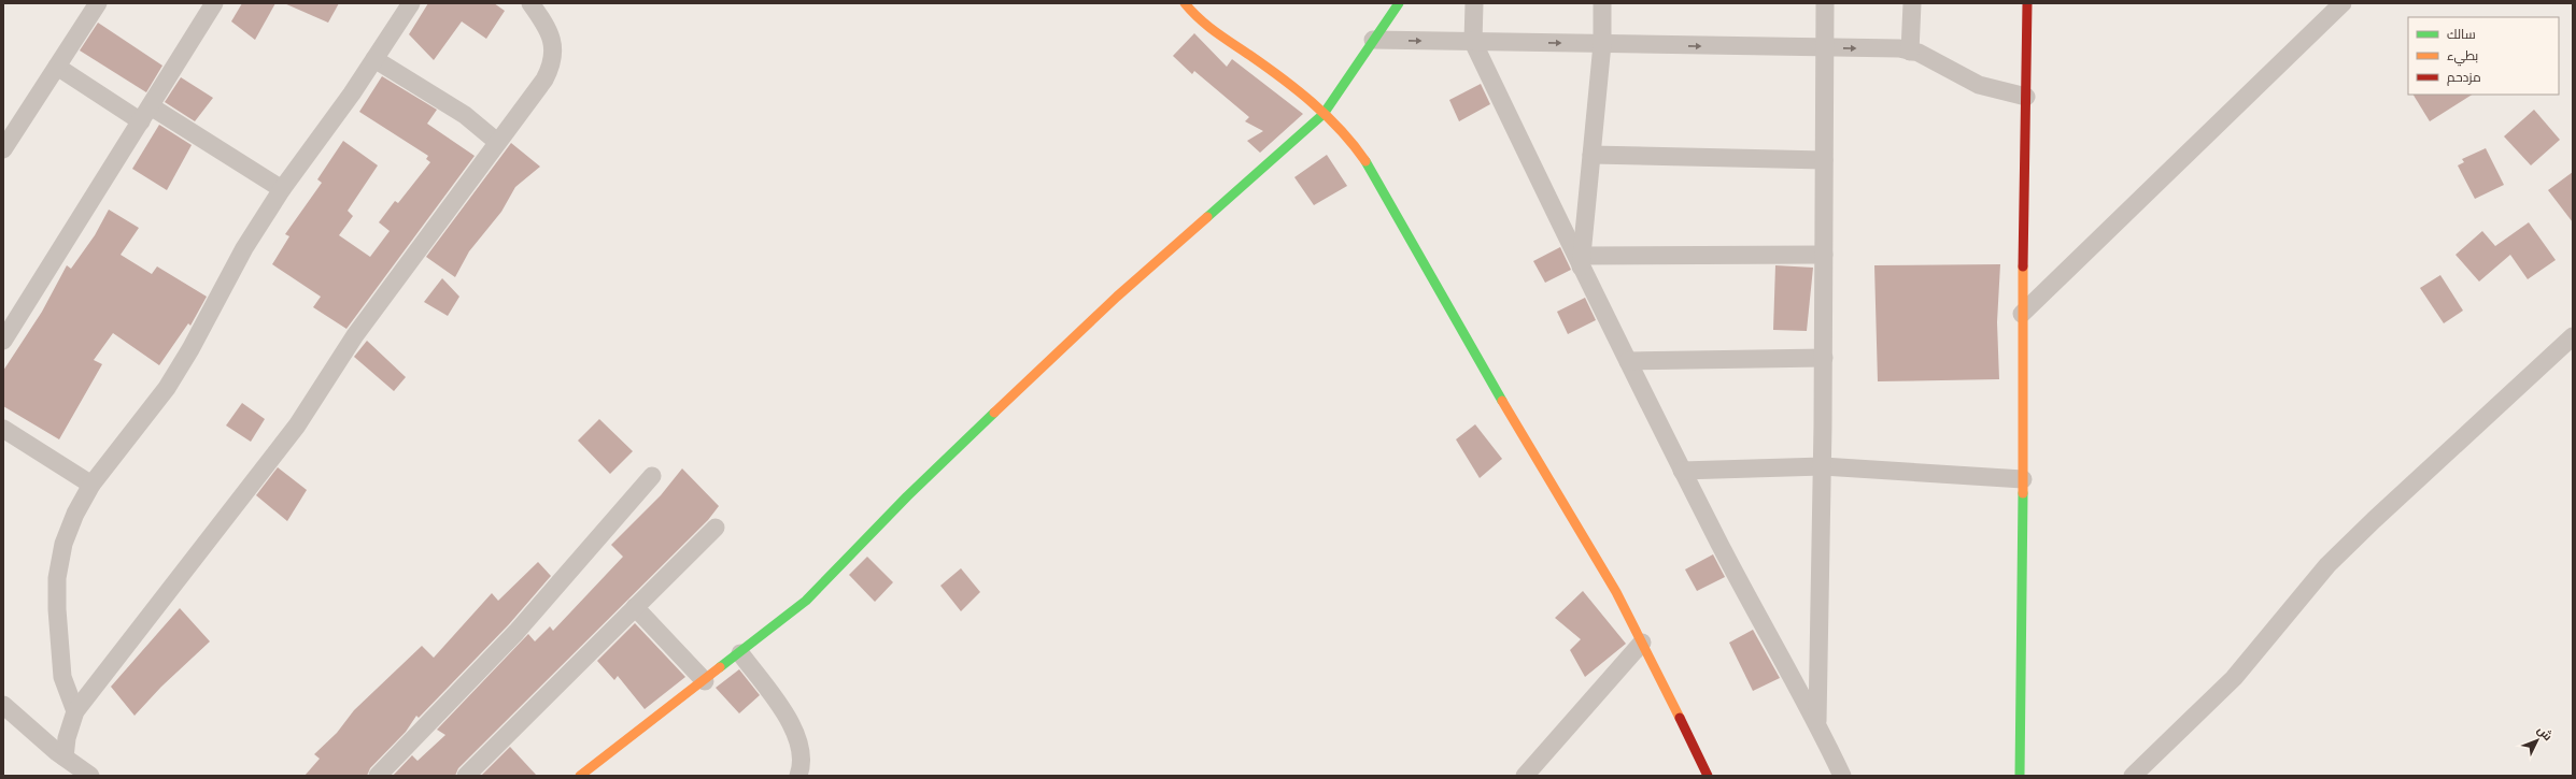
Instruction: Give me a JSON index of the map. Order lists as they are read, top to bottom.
{
  "legend": ["سالك", "بطيء", "مزدحم"],
  "north": "top right"
}
